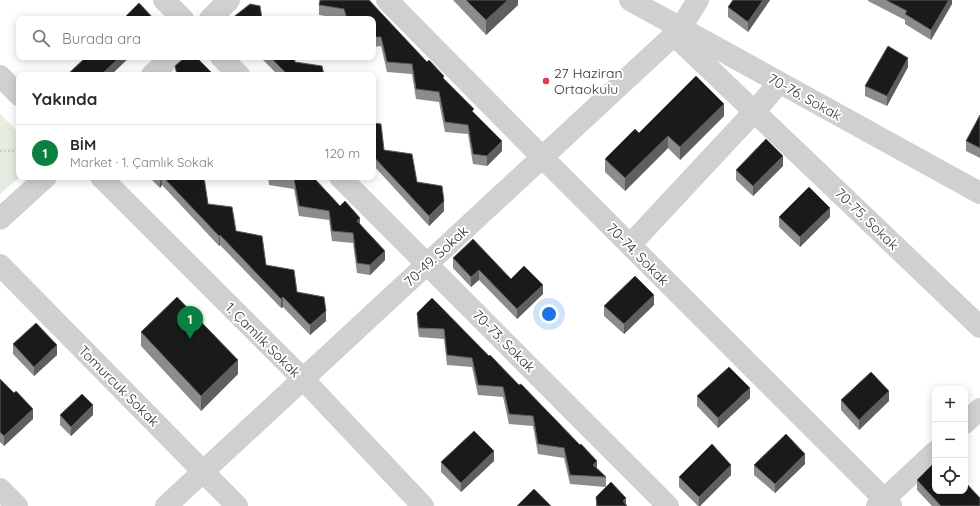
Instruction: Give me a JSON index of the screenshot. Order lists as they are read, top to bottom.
{
  "streets": {
    "street": [
      "70-76. Sokak",
      "70-75. Sokak",
      "70-74. Sokak",
      "70-49. Sokak",
      "1. Çamlık Sokak",
      "70-73. Sokak",
      "Tomurcuk Sokak"
    ]
  },
  "crossings": [
    ["70-76. Sokak", "70-75. Sokak"],
    ["70-76. Sokak", "70-49. Sokak"],
    ["70-75. Sokak", "70-49. Sokak"],
    ["70-74. Sokak", "70-49. Sokak"],
    ["70-49. Sokak", "1. Çamlık Sokak"],
    ["70-49. Sokak", "70-73. Sokak"],
    ["70-49. Sokak", "Tomurcuk Sokak"]
  ],
  "places": ["27 Haziran Ortaokulu"],
  "page": {
    "search": "Burada ara",
    "heading": "Yakında",
    "list": [
      {
        "mark": "1",
        "name": "BİM",
        "note": "Market · 1. Çamlık Sokak",
        "value": "120 m"
      }
    ],
    "pins": "1",
    "map_buttons": ["+", "−"]
  }
}
